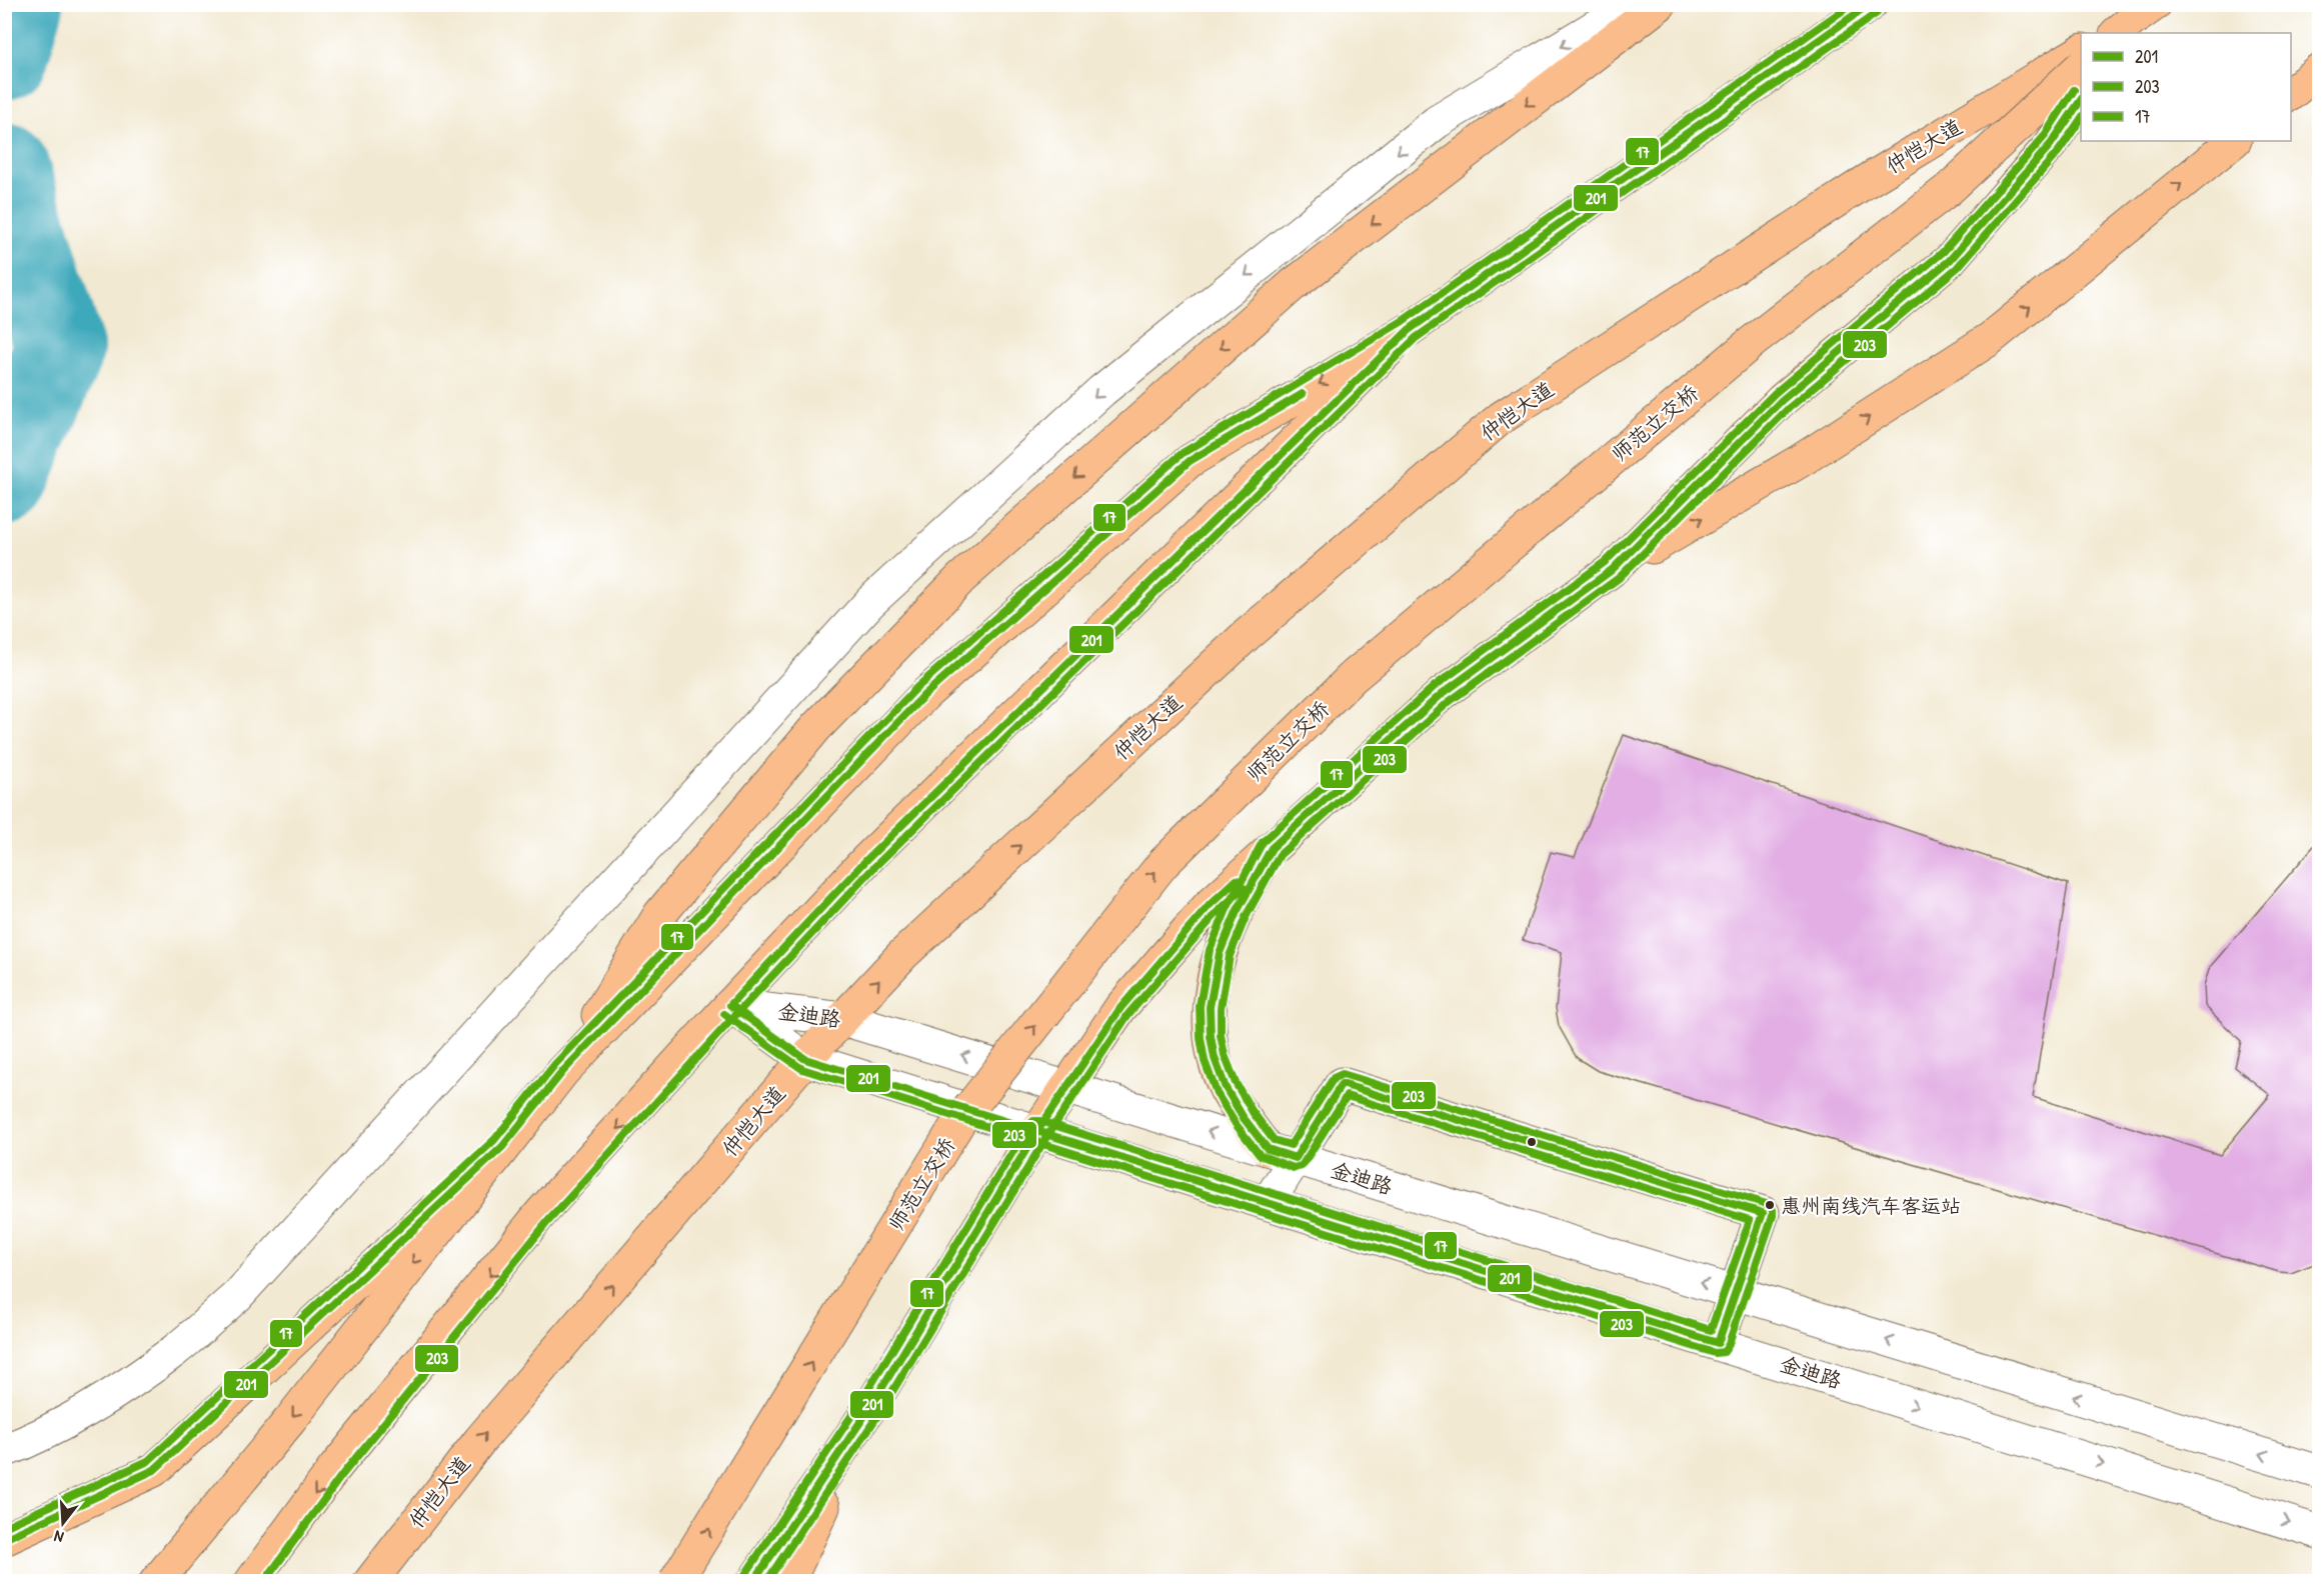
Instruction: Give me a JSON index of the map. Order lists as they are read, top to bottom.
{
  "streets": {
    "main road": ["仲恺大道", "师范立交桥"],
    "street": ["金迪路"]
  },
  "crossings": [
    ["仲恺大道", "金迪路"]
  ],
  "places": ["惠州南线汽车客运站"],
  "lines": ["transit line 201", "transit line 17", "transit line 203"],
  "legend": ["201", "203", "17"],
  "north": "bottom"
}
